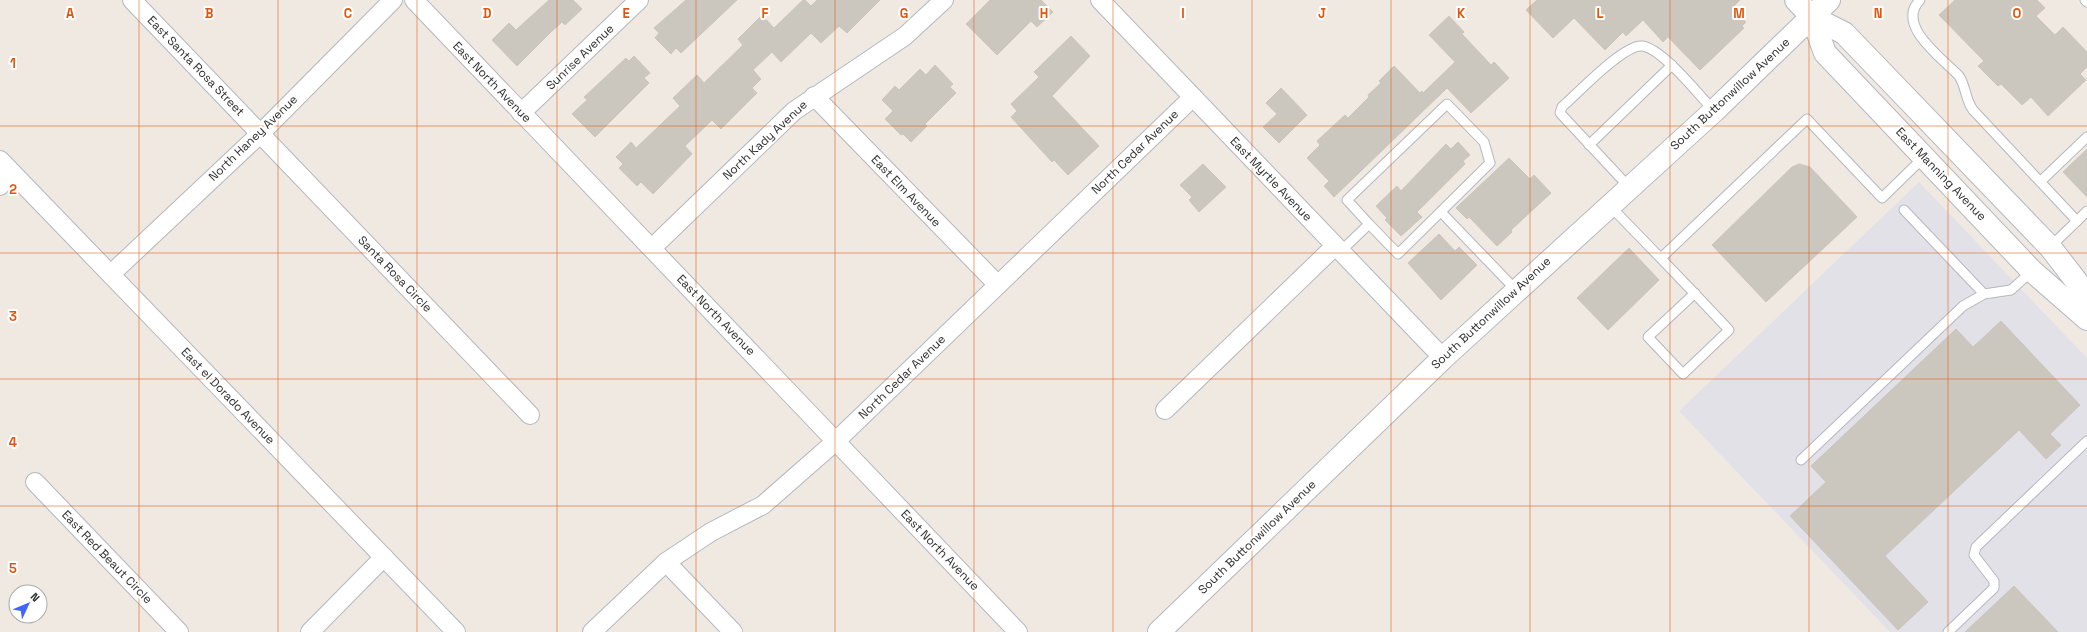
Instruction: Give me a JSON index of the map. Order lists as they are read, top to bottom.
{
  "streets": {
    "main road": ["South Buttonwillow Avenue", "East Manning Avenue"],
    "street": [
      "Sunrise Avenue",
      "East Santa Rosa Street",
      "East North Avenue",
      "North Haney Avenue",
      "North Kady Avenue",
      "North Cedar Avenue",
      "East Myrtle Avenue",
      "East Elm Avenue",
      "Santa Rosa Circle",
      "East el Dorado Avenue",
      "East Red Beaut Circle"
    ]
  },
  "crossings": [
    ["Sunrise Avenue", "East North Avenue"],
    ["East Santa Rosa Street", "North Haney Avenue"],
    ["East Santa Rosa Street", "Santa Rosa Circle"],
    ["East North Avenue", "North Kady Avenue"],
    ["East North Avenue", "North Cedar Avenue"],
    ["South Buttonwillow Avenue", "East Manning Avenue"],
    ["South Buttonwillow Avenue", "East Myrtle Avenue"],
    ["North Haney Avenue", "Santa Rosa Circle"],
    ["North Haney Avenue", "East el Dorado Avenue"],
    ["North Kady Avenue", "East Elm Avenue"],
    ["North Cedar Avenue", "East Myrtle Avenue"],
    ["North Cedar Avenue", "East Elm Avenue"]
  ],
  "north": "top right",
  "grid": {
    "columns": [
      "A",
      "B",
      "C",
      "D",
      "E",
      "F",
      "G",
      "H",
      "I",
      "J",
      "K",
      "L",
      "M",
      "N",
      "O"
    ],
    "rows": [
      "1",
      "2",
      "3",
      "4",
      "5"
    ]
  }
}
